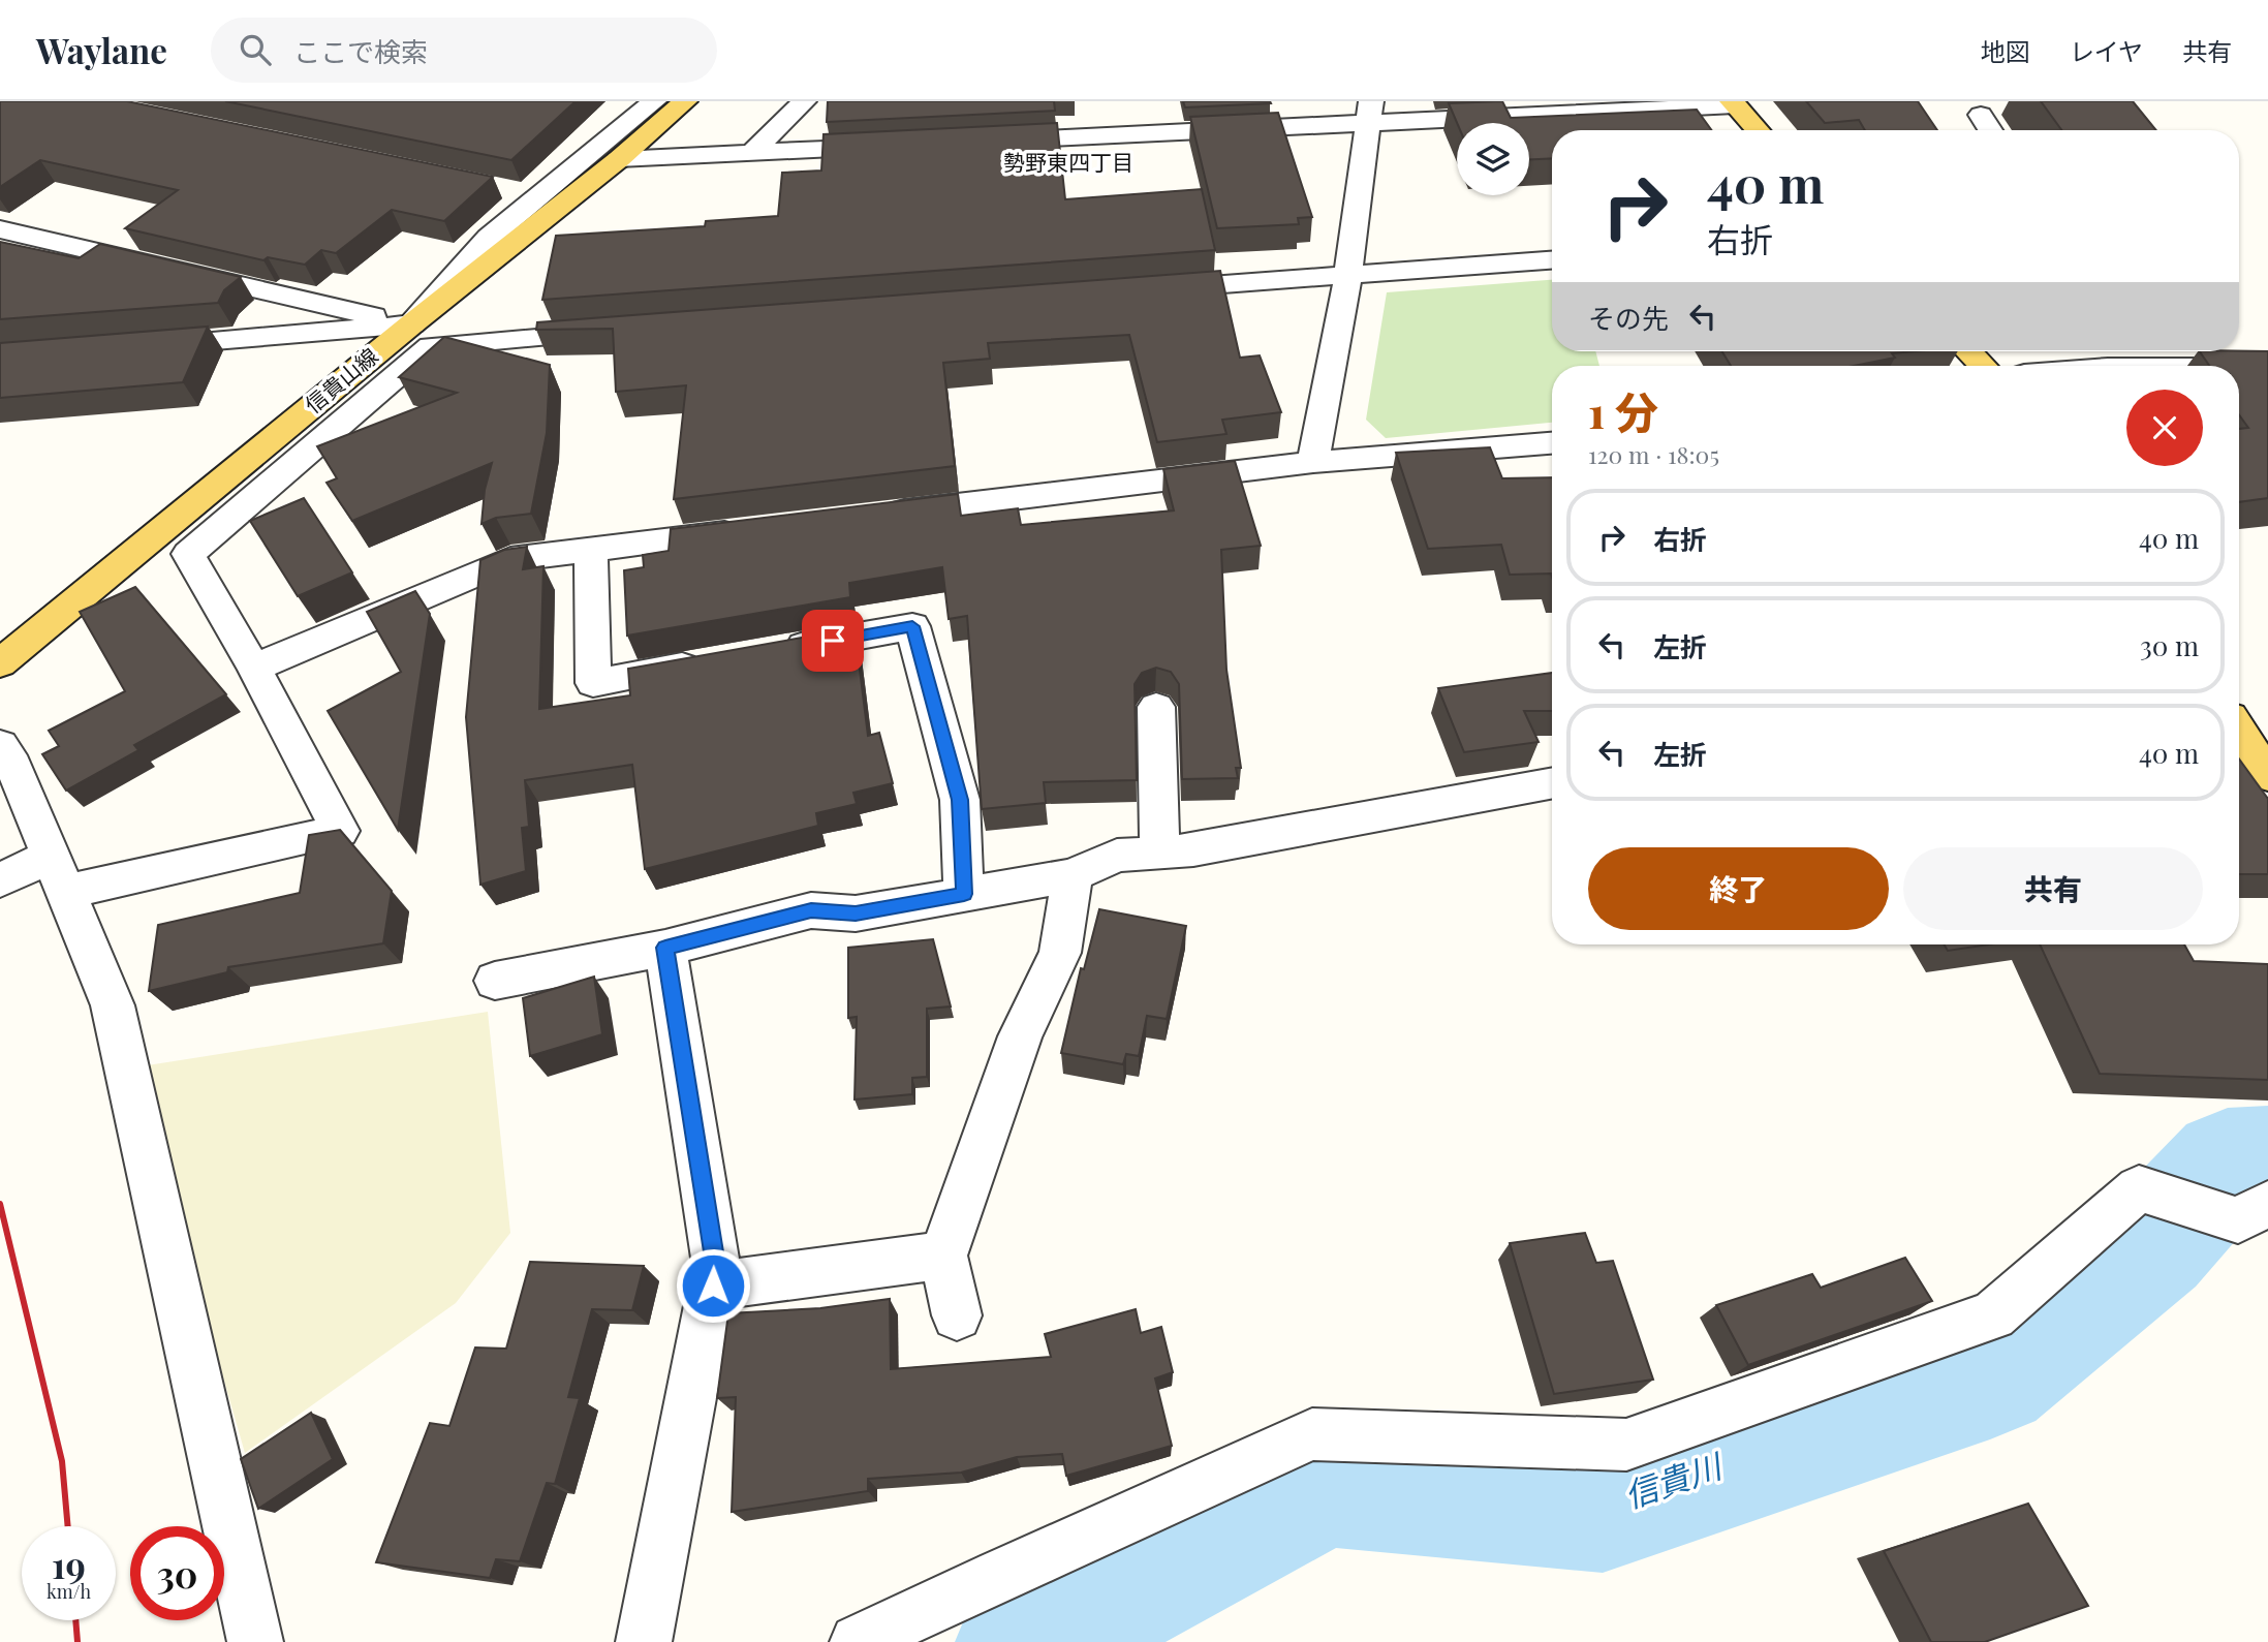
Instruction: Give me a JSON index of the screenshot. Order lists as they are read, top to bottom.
{
  "streets": {
    "main road": ["信貴山線"]
  },
  "districts": ["勢野東四丁目"],
  "water": ["信貴川"],
  "page": {
    "header": "Waylane",
    "search": "ここで検索",
    "nav": ["地図", "レイヤ", "共有"],
    "turn": ["40 m", "右折"],
    "then": "その先",
    "heading": ["1 分", "120 m · 18:05"],
    "list": [
      {
        "name": "右折",
        "value": "40 m"
      },
      {
        "name": "左折",
        "value": "30 m"
      },
      {
        "name": "左折",
        "value": "40 m"
      }
    ],
    "buttons": ["終了", "共有"],
    "speed": "19 km/h",
    "limit": "30"
  }
}
